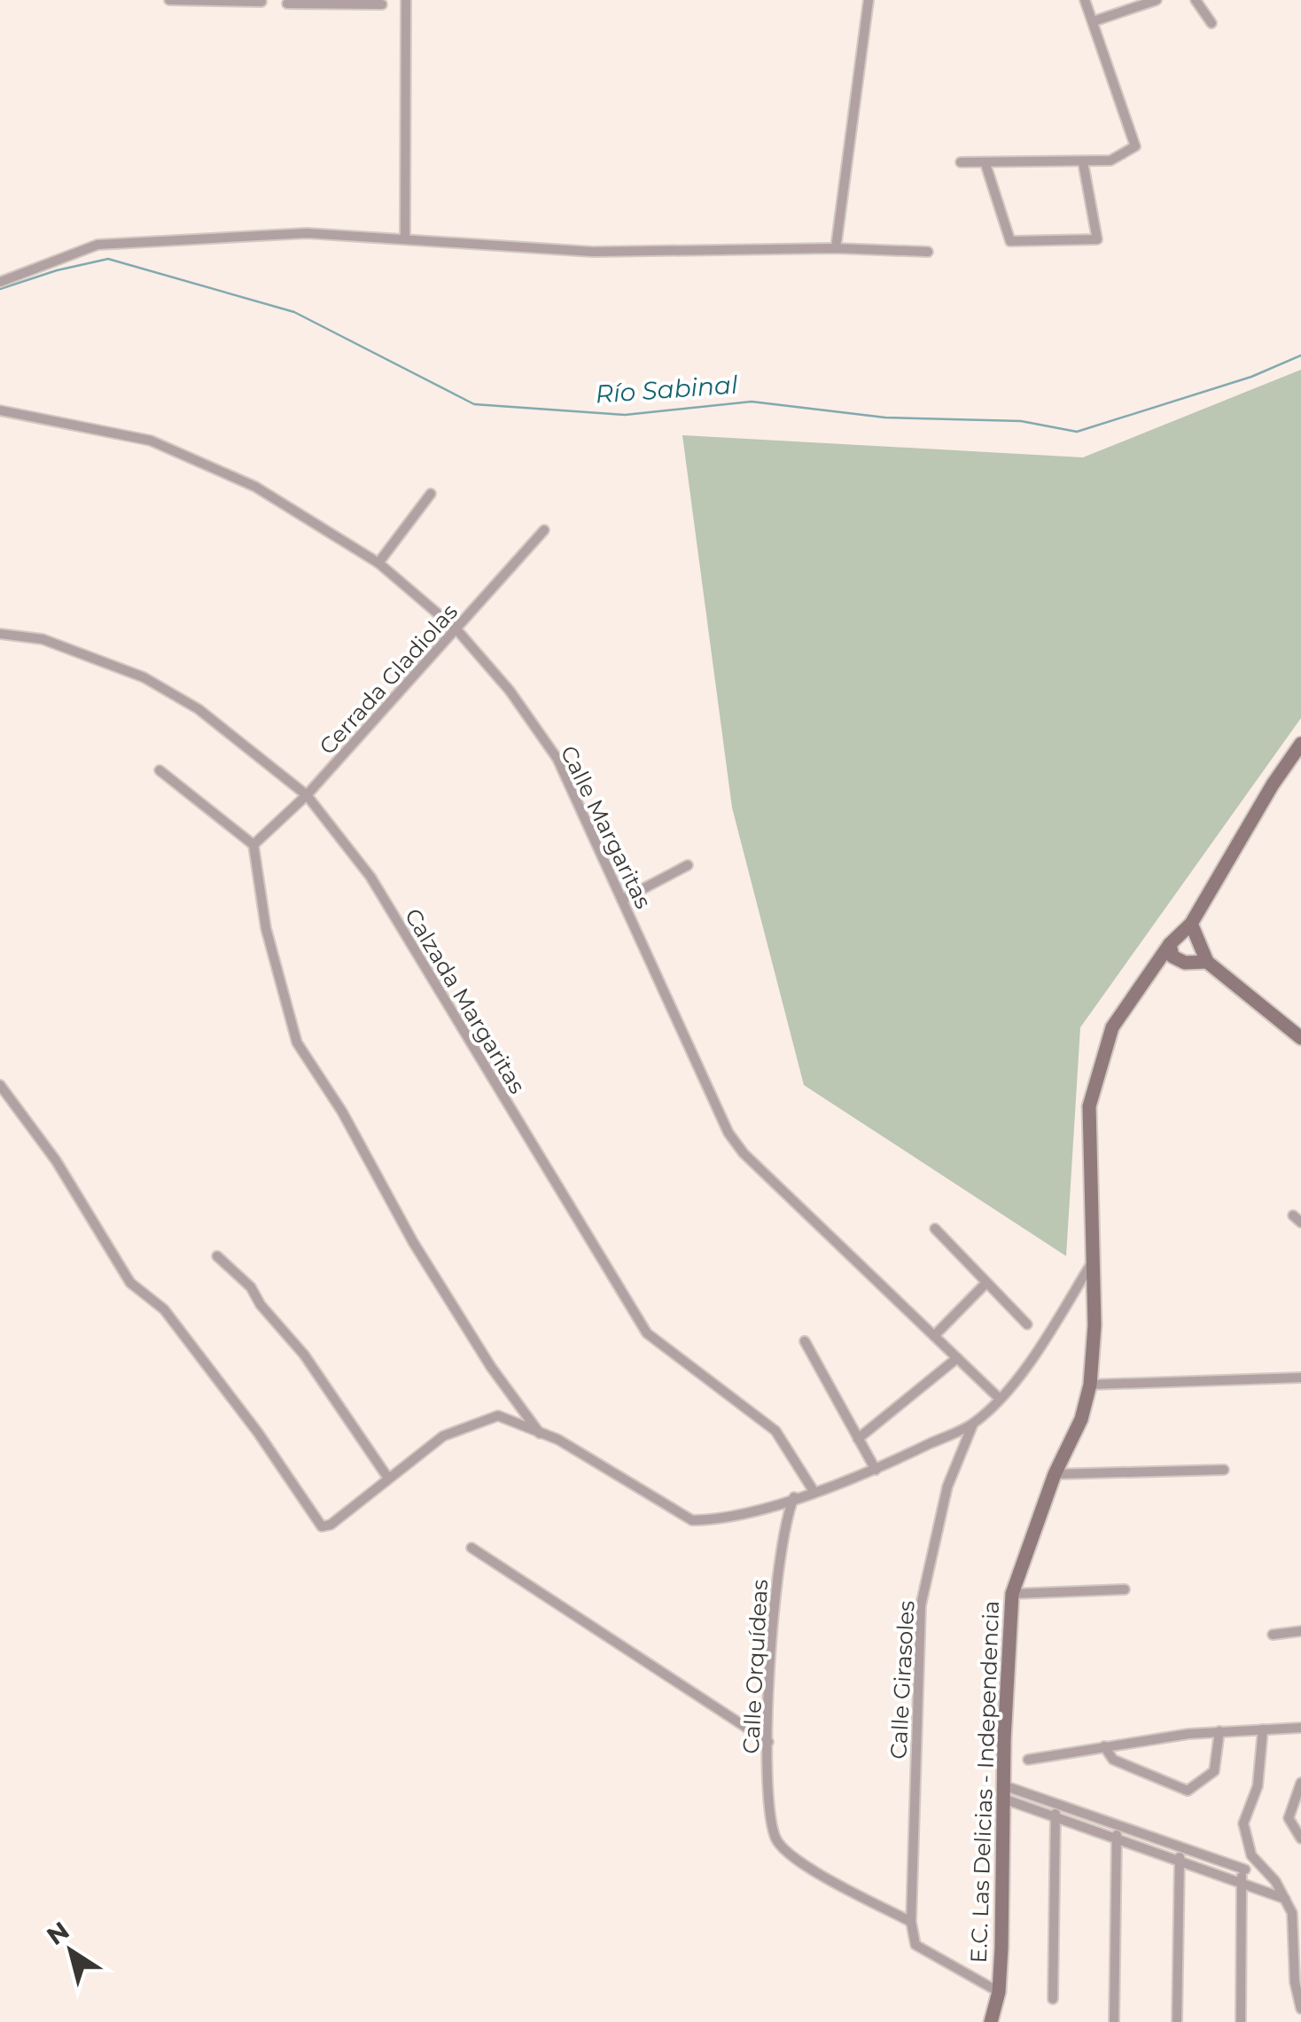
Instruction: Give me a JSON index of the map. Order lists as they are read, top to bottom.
{
  "streets": {
    "street": [
      "Cerrada Gladiolas",
      "Calle Margaritas",
      "Calzada Margaritas",
      "Calle Orquídeas",
      "Calle Girasoles",
      "E.C. Las Delicias - Independencia"
    ]
  },
  "crossings": [
    ["Cerrada Gladiolas", "Calle Margaritas"],
    ["Cerrada Gladiolas", "Calzada Margaritas"],
    ["Calle Orquídeas", "Calle Girasoles"],
    ["Calle Girasoles", "E.C. Las Delicias - Independencia"]
  ],
  "water": ["Río Sabinal"],
  "north": "top left"
}
